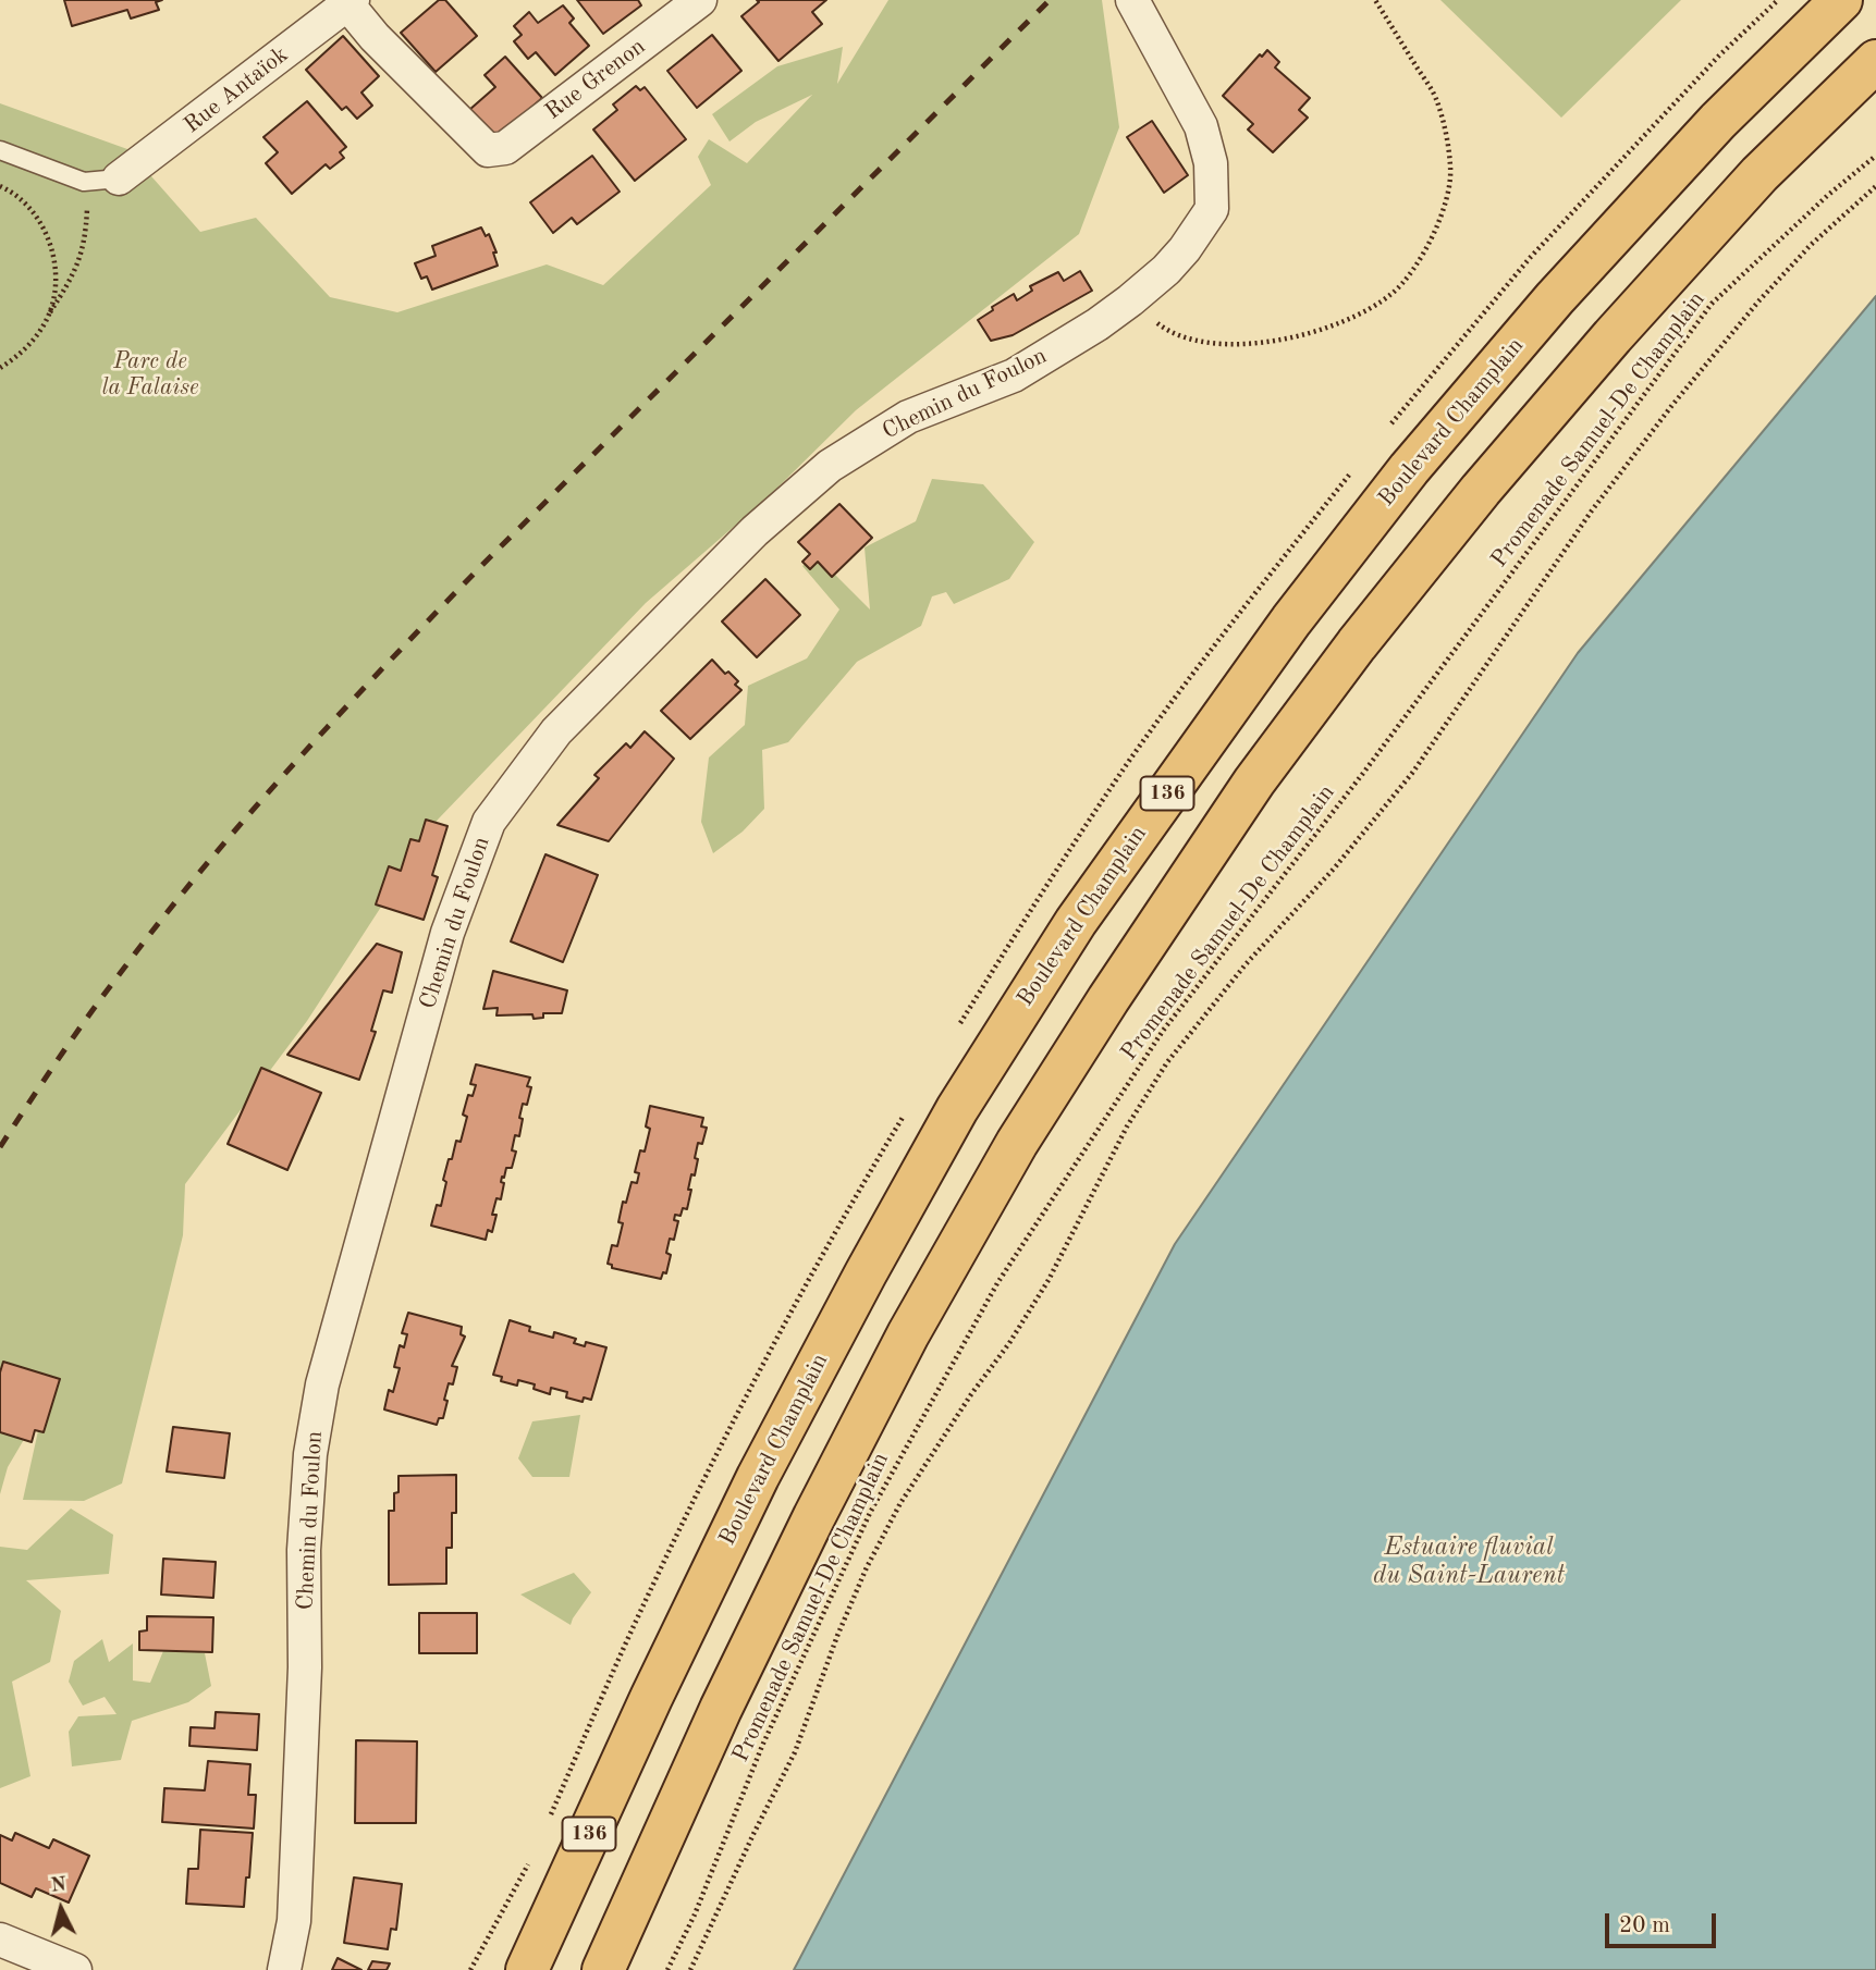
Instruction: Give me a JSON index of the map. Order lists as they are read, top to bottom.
{
  "streets": {
    "main road": ["Boulevard Champlain", "136"],
    "street": ["Rue Grenon", "Rue Antaïok", "Chemin du Foulon"],
    "path": ["Promenade Samuel-De Champlain"]
  },
  "crossings": [
    ["Rue Grenon", "Rue Antaïok"]
  ],
  "water": ["Estuaire fluvial du Saint-Laurent"],
  "parks": ["Parc de la Falaise"],
  "scale_bar": "20 m",
  "north": "top"
}
